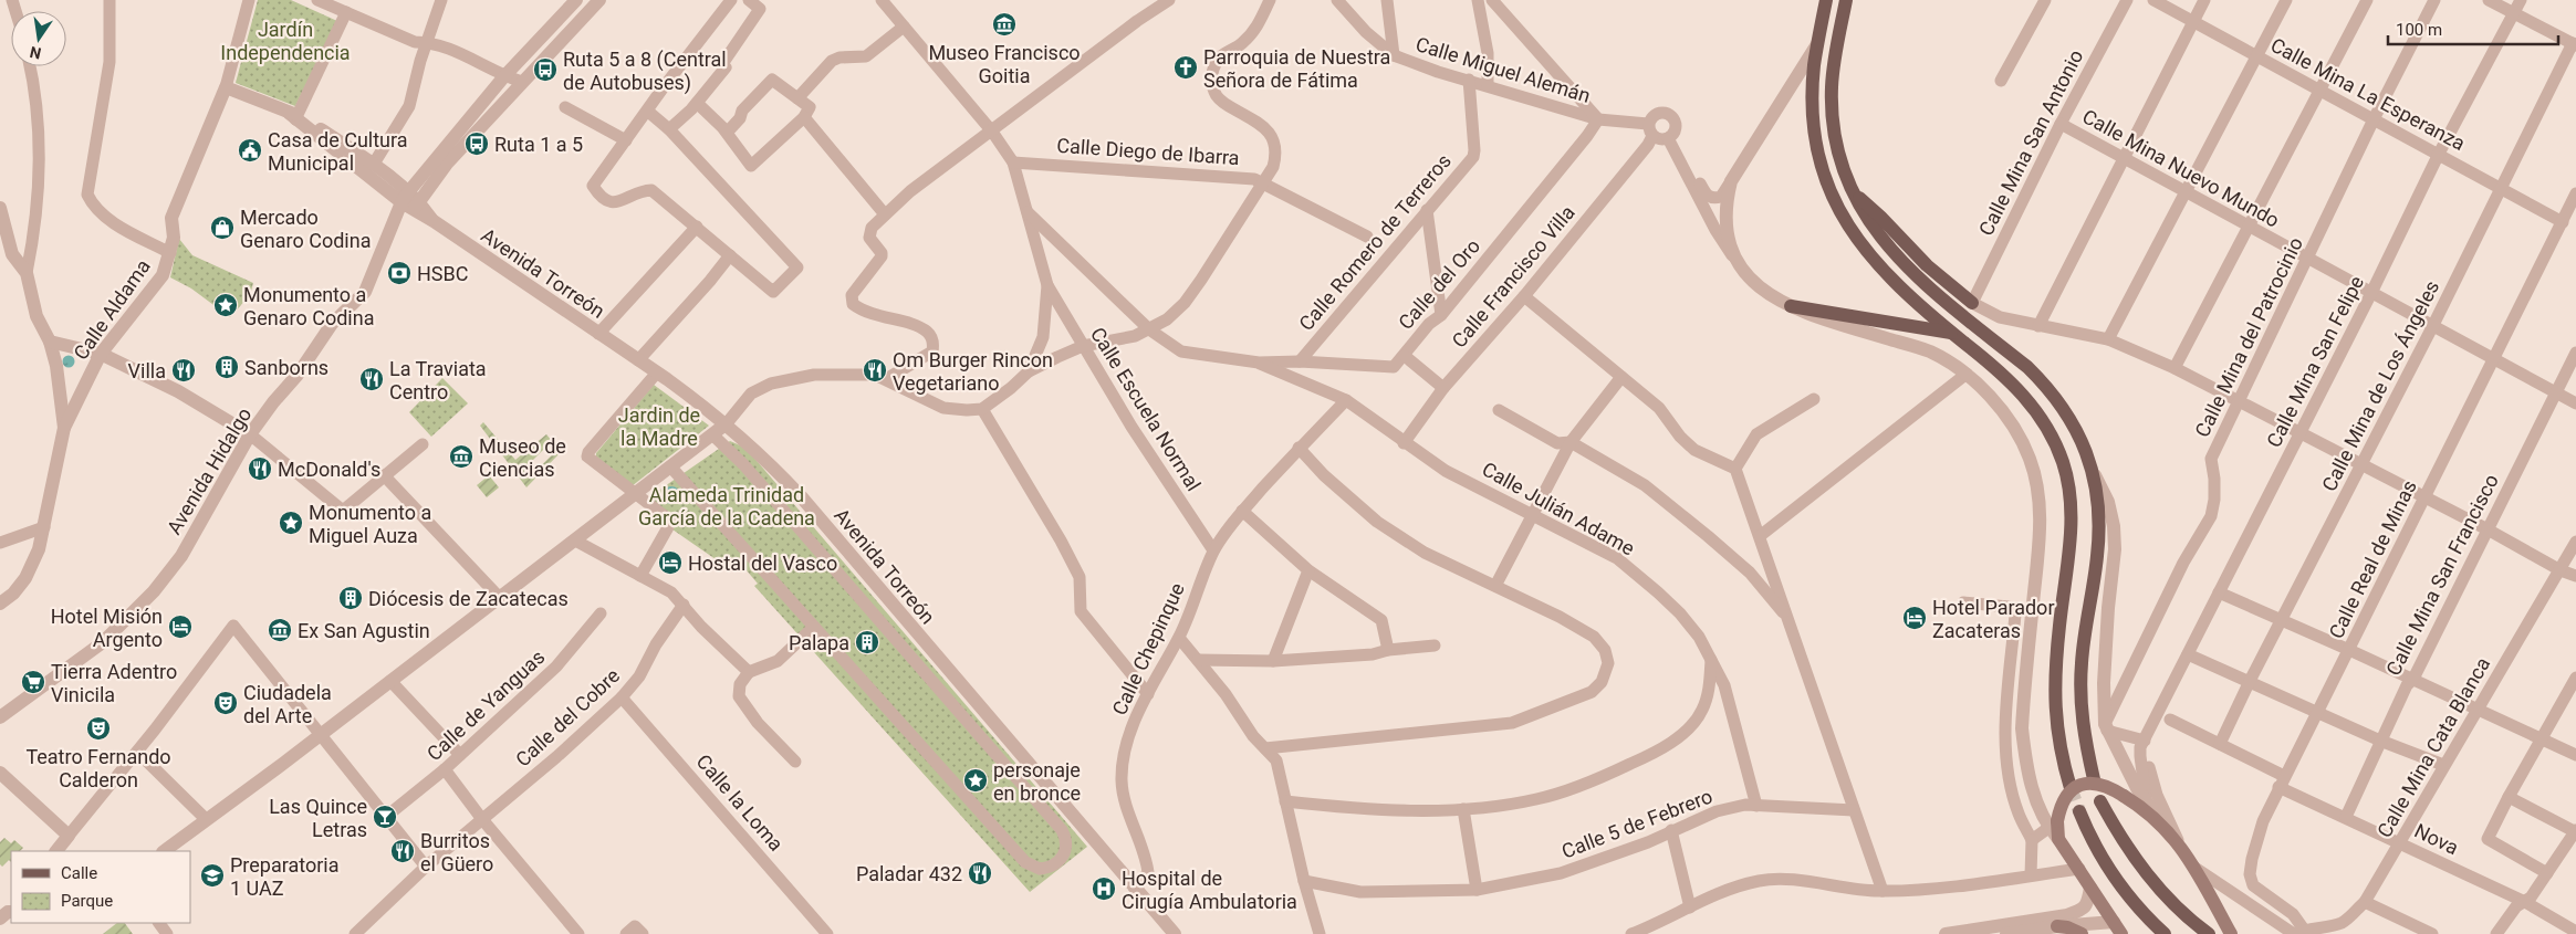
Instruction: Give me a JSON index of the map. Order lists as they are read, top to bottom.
{
  "streets": {
    "street": [
      "Calle Miguel Alemán",
      "Calle Mina La Esperanza",
      "Calle Mina San Antonio",
      "Calle Diego de Ibarra",
      "Calle Mina Nuevo Mundo",
      "Calle Romero de Terreros",
      "Avenida Torreón",
      "Calle Francisco Villa",
      "Calle del Oro",
      "Calle Aldama",
      "Calle Mina del Patrocinio",
      "Calle Mina San Felipe",
      "Calle Mina de Los Ángeles",
      "Calle Escuela Normal",
      "Avenida Hidalgo",
      "Calle Julián Adame",
      "Calle Real de Minas",
      "Calle Mina San Francisco",
      "Calle Chepinque",
      "Calle de Yanguas",
      "Calle del Cobre",
      "Calle Mina Cata Blanca",
      "Calle la Loma",
      "Calle 5 de Febrero",
      "Nova"
    ]
  },
  "crossings": [
    ["Calle Miguel Alemán", "Calle Romero de Terreros"],
    ["Calle Miguel Alemán", "Calle Francisco Villa"],
    ["Calle Miguel Alemán", "Calle del Oro"],
    ["Calle Mina La Esperanza", "Calle Mina del Patrocinio"],
    ["Calle Mina La Esperanza", "Calle Mina San Felipe"],
    ["Calle Mina La Esperanza", "Calle Mina de Los Ángeles"],
    ["Calle Mina La Esperanza", "Calle Real de Minas"],
    ["Calle Mina San Antonio", "Calle Mina Nuevo Mundo"],
    ["Calle Mina Nuevo Mundo", "Calle Mina del Patrocinio"],
    ["Calle Mina Nuevo Mundo", "Calle Mina San Felipe"],
    ["Calle Mina Nuevo Mundo", "Calle Mina de Los Ángeles"],
    ["Calle Mina Nuevo Mundo", "Calle Real de Minas"],
    ["Calle Mina Nuevo Mundo", "Calle Mina San Francisco"],
    ["Calle Romero de Terreros", "Calle del Oro"],
    ["Avenida Torreón", "Avenida Hidalgo"],
    ["Avenida Torreón", "Calle Chepinque"],
    ["Calle Francisco Villa", "Calle Julián Adame"],
    ["Calle del Oro", "Calle Julián Adame"],
    ["Calle Mina de Los Ángeles", "Nova"],
    ["Calle Escuela Normal", "Calle Chepinque"],
    ["Calle Julián Adame", "Calle 5 de Febrero"],
    ["Calle Real de Minas", "Calle Mina Cata Blanca"],
    ["Calle Real de Minas", "Nova"],
    ["Calle Mina San Francisco", "Nova"],
    ["Calle del Cobre", "Calle la Loma"],
    ["Calle Mina Cata Blanca", "Nova"]
  ],
  "parks": ["Jardín Independencia", "Jardin de la Madre", "Alameda Trinidad García de la Cadena"],
  "places": {
    "museum": ["Museo Francisco Goitia", "Museo de Ciencias", "Ex San Agustin"],
    "church": ["Parroquia de Nuestra Señora de Fátima"],
    "bus stop": ["Ruta 5 a 8 (Central de Autobuses)", "Ruta 1 a 5"],
    "public building": ["Casa de Cultura Municipal"],
    "shop": ["Mercado Genaro Codina"],
    "bank": ["HSBC"],
    "place": ["Monumento a Genaro Codina", "Monumento a Miguel Auza", "personaje en bronce"],
    "building": ["Sanborns", "Diócesis de Zacatecas", "Palapa"],
    "restaurant": [
      "Villa",
      "Om Burger Rincon Vegetariano",
      "La Traviata Centro",
      "McDonald's",
      "Burritos el Güero",
      "Paladar 432"
    ],
    "hotel": ["Hostal del Vasco", "Hotel Parador Zacateras", "Hotel Misión Argento"],
    "supermarket": ["Tierra Adentro Vinicila"],
    "theatre": ["Ciudadela del Arte", "Teatro Fernando Calderon"],
    "bar": ["Las Quince Letras"],
    "school or university": ["Preparatoria 1 UAZ"],
    "hospital": ["Hospital de Cirugía Ambulatoria"]
  },
  "legend": ["Calle", "Parque"],
  "scale_bar": "100 m",
  "north": "bottom"
}
